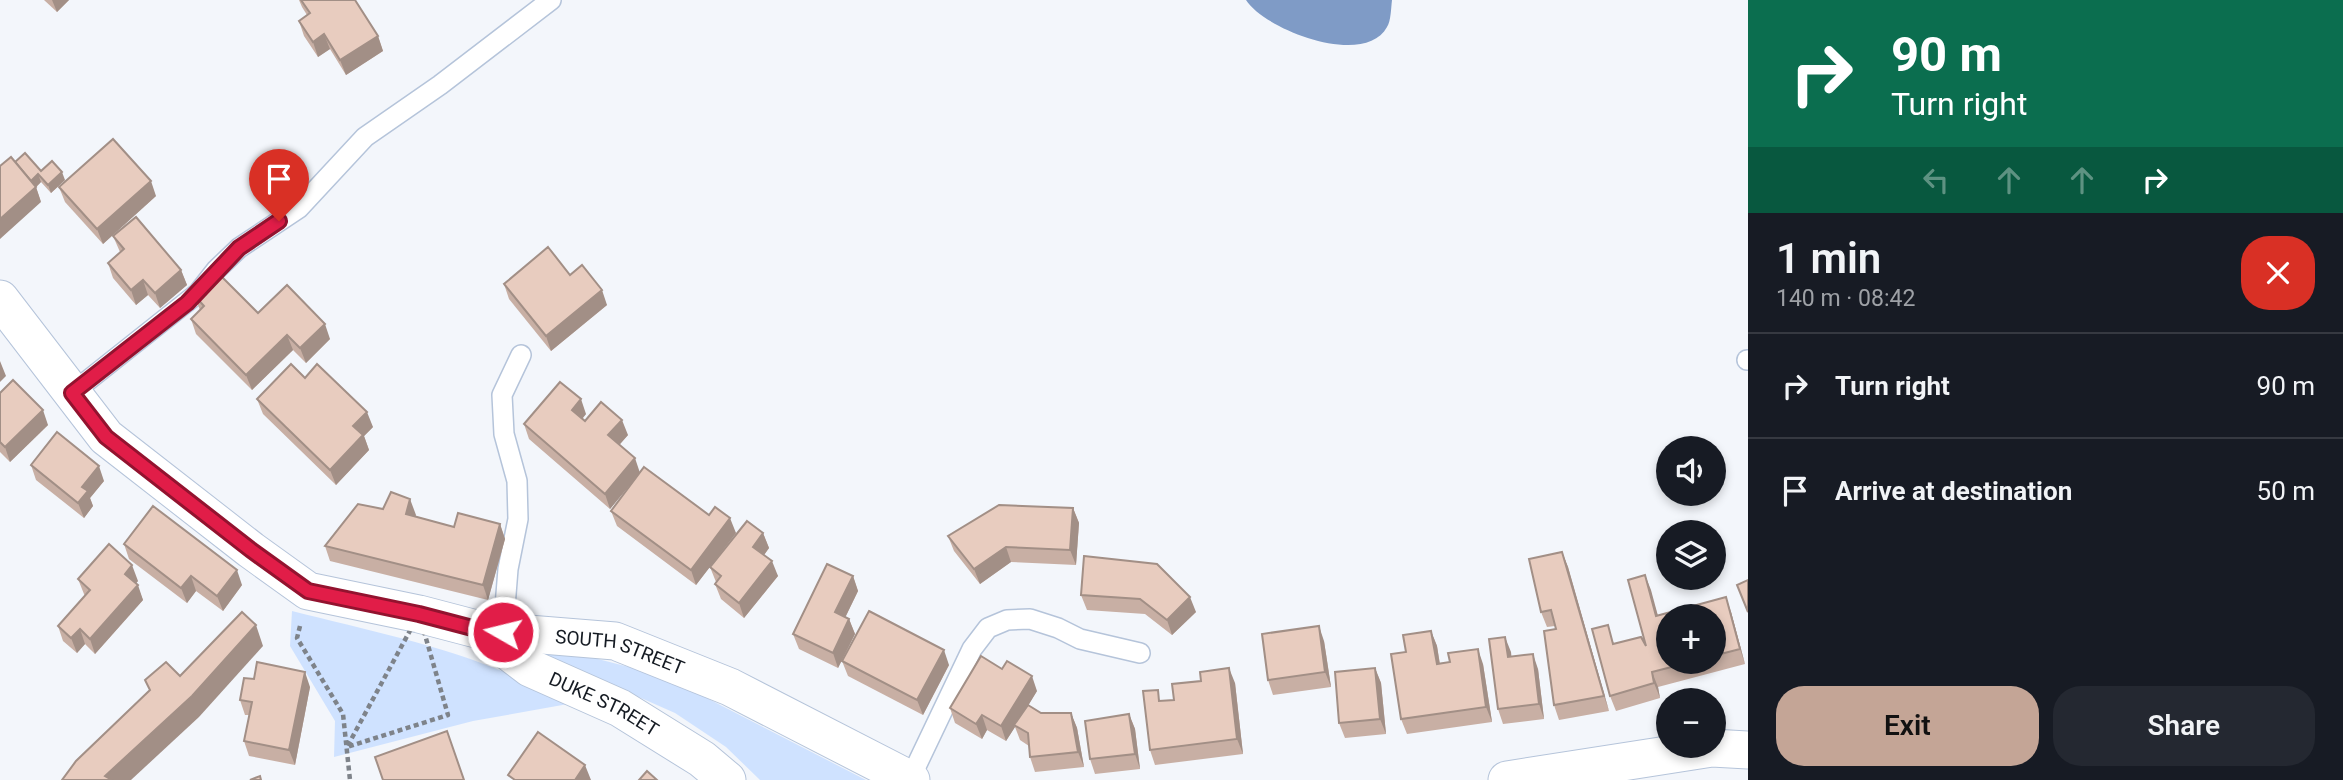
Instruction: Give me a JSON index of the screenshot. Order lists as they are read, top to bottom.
{
  "streets": {
    "street": ["SOUTH STREET", "DUKE STREET"]
  },
  "crossings": [
    ["SOUTH STREET", "DUKE STREET"]
  ],
  "page": {
    "turn": ["90 m", "Turn right"],
    "heading": ["1 min", "140 m · 08:42"],
    "list": [
      {
        "name": "Turn right",
        "value": "90 m"
      },
      {
        "name": "Arrive at destination",
        "value": "50 m"
      }
    ],
    "map_buttons": ["+", "−"],
    "buttons": ["Exit", "Share"]
  }
}
